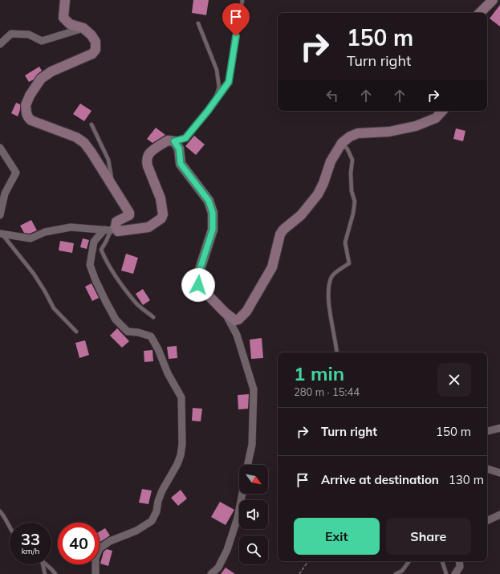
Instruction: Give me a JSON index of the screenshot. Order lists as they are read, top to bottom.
{
  "north": "bottom right",
  "page": {
    "turn": ["150 m", "Turn right"],
    "heading": ["1 min", "280 m · 15:44"],
    "list": [
      {
        "name": "Turn right",
        "value": "150 m"
      },
      {
        "name": "Arrive at destination",
        "value": "130 m"
      }
    ],
    "buttons": ["Exit", "Share"],
    "speed": "33 km/h",
    "limit": "40"
  }
}
